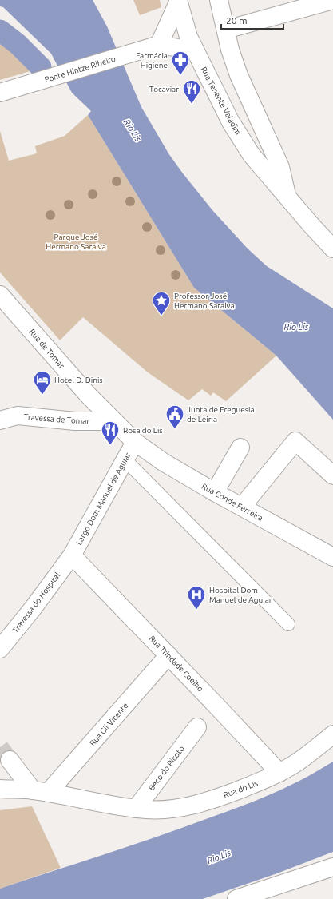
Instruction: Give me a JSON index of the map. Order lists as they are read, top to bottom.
{
  "streets": {
    "street": [
      "Ponte Hintze Ribeiro",
      "Rua Tenente Valadim",
      "Rua de Tomar",
      "Travessa de Tomar",
      "Largo Dom Manuel de Aguiar",
      "Rua Conde Ferreira",
      "Travessa do Hospital",
      "Rua Trindade Coelho",
      "Rua Gil Vicente",
      "Beco do Picoto",
      "Rua do Lis"
    ]
  },
  "crossings": [
    ["Ponte Hintze Ribeiro", "Rua Tenente Valadim"],
    ["Rua de Tomar", "Travessa de Tomar"],
    ["Rua de Tomar", "Largo Dom Manuel de Aguiar"],
    ["Rua de Tomar", "Rua Conde Ferreira"],
    ["Largo Dom Manuel de Aguiar", "Rua Conde Ferreira"],
    ["Largo Dom Manuel de Aguiar", "Travessa do Hospital"],
    ["Largo Dom Manuel de Aguiar", "Rua Trindade Coelho"],
    ["Travessa do Hospital", "Rua Trindade Coelho"],
    ["Rua Trindade Coelho", "Rua Gil Vicente"],
    ["Rua Trindade Coelho", "Rua do Lis"],
    ["Rua Gil Vicente", "Rua do Lis"],
    ["Beco do Picoto", "Rua do Lis"]
  ],
  "water": ["Rio Lis"],
  "parks": ["Parque José Hermano Saraiva"],
  "places": {
    "pharmacy": ["Farmácia Higiene"],
    "restaurant": ["Tocaviar", "Rosa do Lis"],
    "place": ["Professor José Hermano Saraiva"],
    "hotel": ["Hotel D. Dinis"],
    "public building": ["Junta de Freguesia de Leiria"],
    "hospital": ["Hospital Dom Manuel de Aguiar"]
  },
  "scale_bar": "20 m"
}
